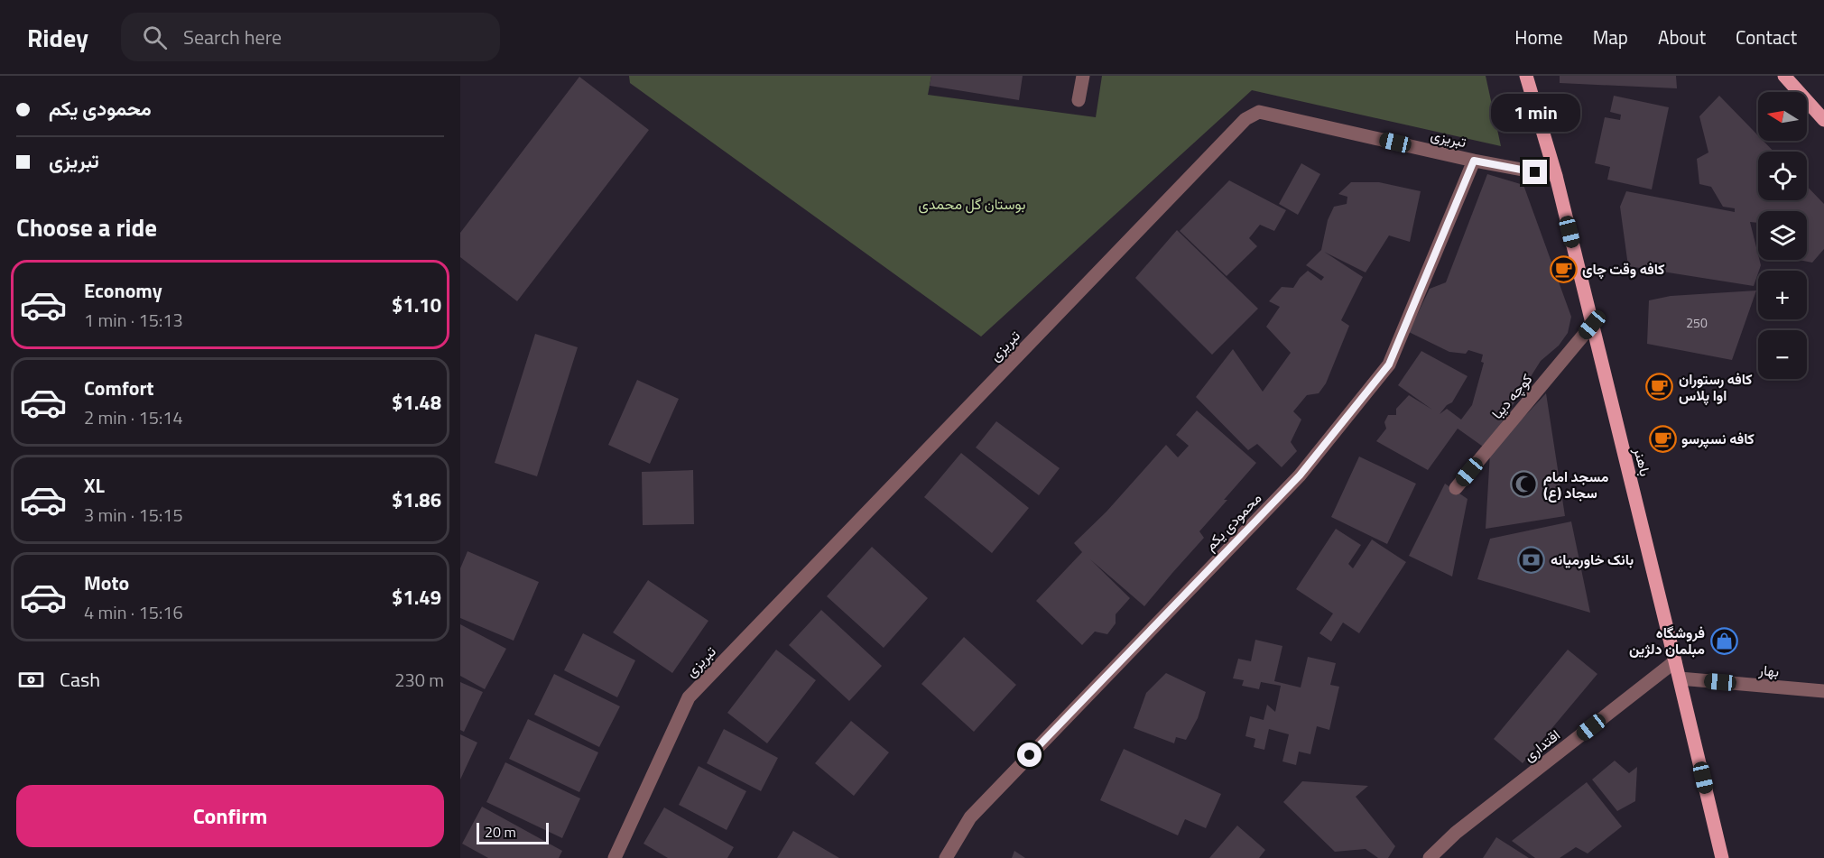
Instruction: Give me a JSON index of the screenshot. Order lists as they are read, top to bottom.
{
  "streets": {
    "main road": ["باهنر"],
    "street": [
      "تبریزی",
      "کوچه دیبا",
      "محمودی یکم",
      "بهار",
      "اقتداری"
    ]
  },
  "crossings": [
    ["تبریزی", "باهنر"],
    ["تبریزی", "محمودی یکم"],
    ["کوچه دیبا", "باهنر"],
    ["باهنر", "بهار"],
    ["باهنر", "اقتداری"]
  ],
  "parks": ["بوستان گل محمدی"],
  "places": {
    "cafe": ["کافه وقت چای", "کافه رستوران اوا پلاس", "کافه نسپرسو"],
    "mosque": ["مسجد امام سجاد (ع)"],
    "bank": ["بانک خاورمیانه"],
    "shop": ["فروشگاه مبلمان دلژین"]
  },
  "house_numbers": ["250"],
  "scale_bar": "20 m",
  "north": "left",
  "page": {
    "header": "Ridey",
    "search": "Search here",
    "nav": [
      "Home",
      "Map",
      "About",
      "Contact"
    ],
    "banner": ["محمودی یکم", "تبریزی"],
    "map_buttons": ["+", "−"],
    "bubble": "1 min",
    "heading": "Choose a ride",
    "list": [
      {
        "name": "Economy",
        "note": "1 min · 15:13",
        "value": "$1.10"
      },
      {
        "name": "Comfort",
        "note": "2 min · 15:14",
        "value": "$1.48"
      },
      {
        "name": "XL",
        "note": "3 min · 15:15",
        "value": "$1.86"
      },
      {
        "name": "Moto",
        "note": "4 min · 15:16",
        "value": "$1.49"
      }
    ],
    "pay": ["Cash", "230 m"],
    "buttons": "Confirm",
    "scale": "20 m"
  }
}
